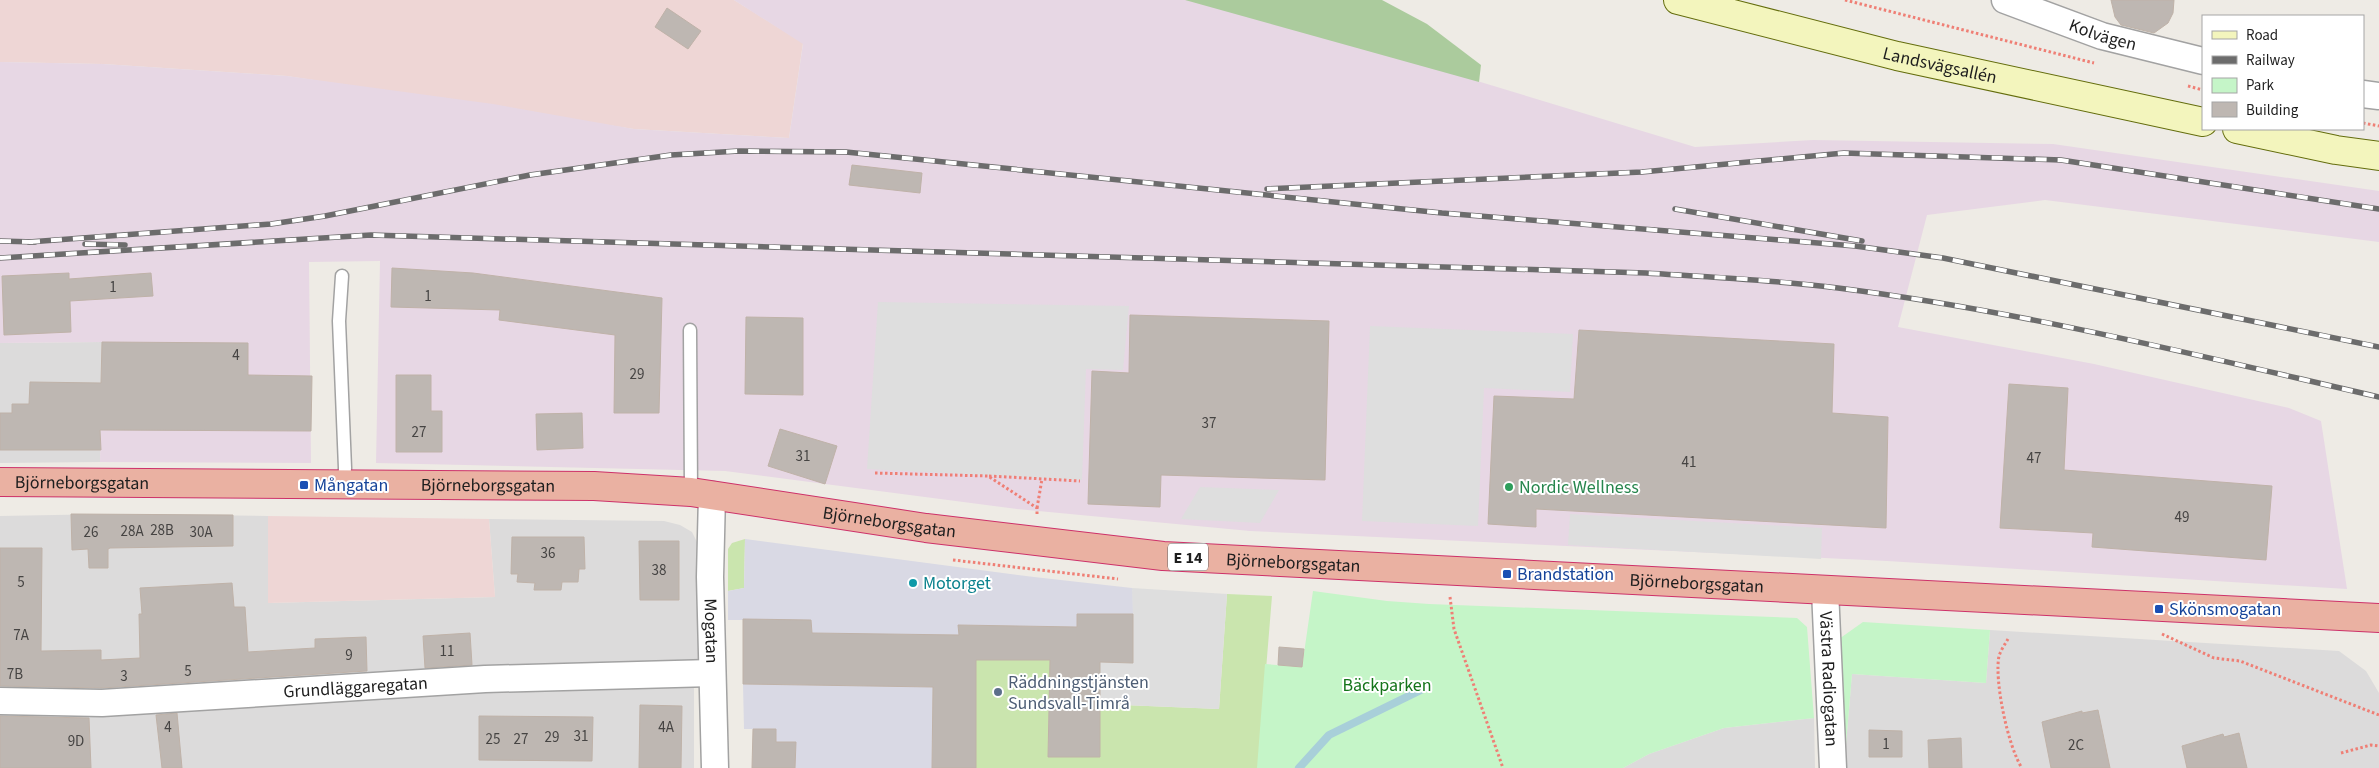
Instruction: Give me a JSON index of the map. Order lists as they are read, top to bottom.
{
  "streets": {
    "highway": ["Björneborgsgatan", "E 14"],
    "main road": ["Landsvägsallén"],
    "street": [
      "Kolvägen",
      "Mogatan",
      "Västra Radiogatan",
      "Grundläggaregatan"
    ]
  },
  "crossings": [
    ["Björneborgsgatan", "Mogatan"],
    ["Björneborgsgatan", "Västra Radiogatan"],
    ["Mogatan", "Grundläggaregatan"]
  ],
  "parks": ["Bäckparken"],
  "places": {
    "transit": ["Mångatan", "Brandstation", "Skönsmogatan"],
    "other": ["Nordic Wellness", "Motorget", "Räddningstjänsten Sundsvall-Timrå"]
  },
  "house_numbers": [
    "1",
    "1",
    "4",
    "29",
    "37",
    "27",
    "31",
    "47",
    "41",
    "49",
    "28B",
    "28A",
    "26",
    "30A",
    "36",
    "38",
    "5",
    "7A",
    "11",
    "9",
    "5",
    "7B",
    "3",
    "4",
    "4A",
    "31",
    "29",
    "25",
    "27",
    "9D",
    "1",
    "2C"
  ],
  "legend": [
    "Road",
    "Railway",
    "Park",
    "Building"
  ]
}
